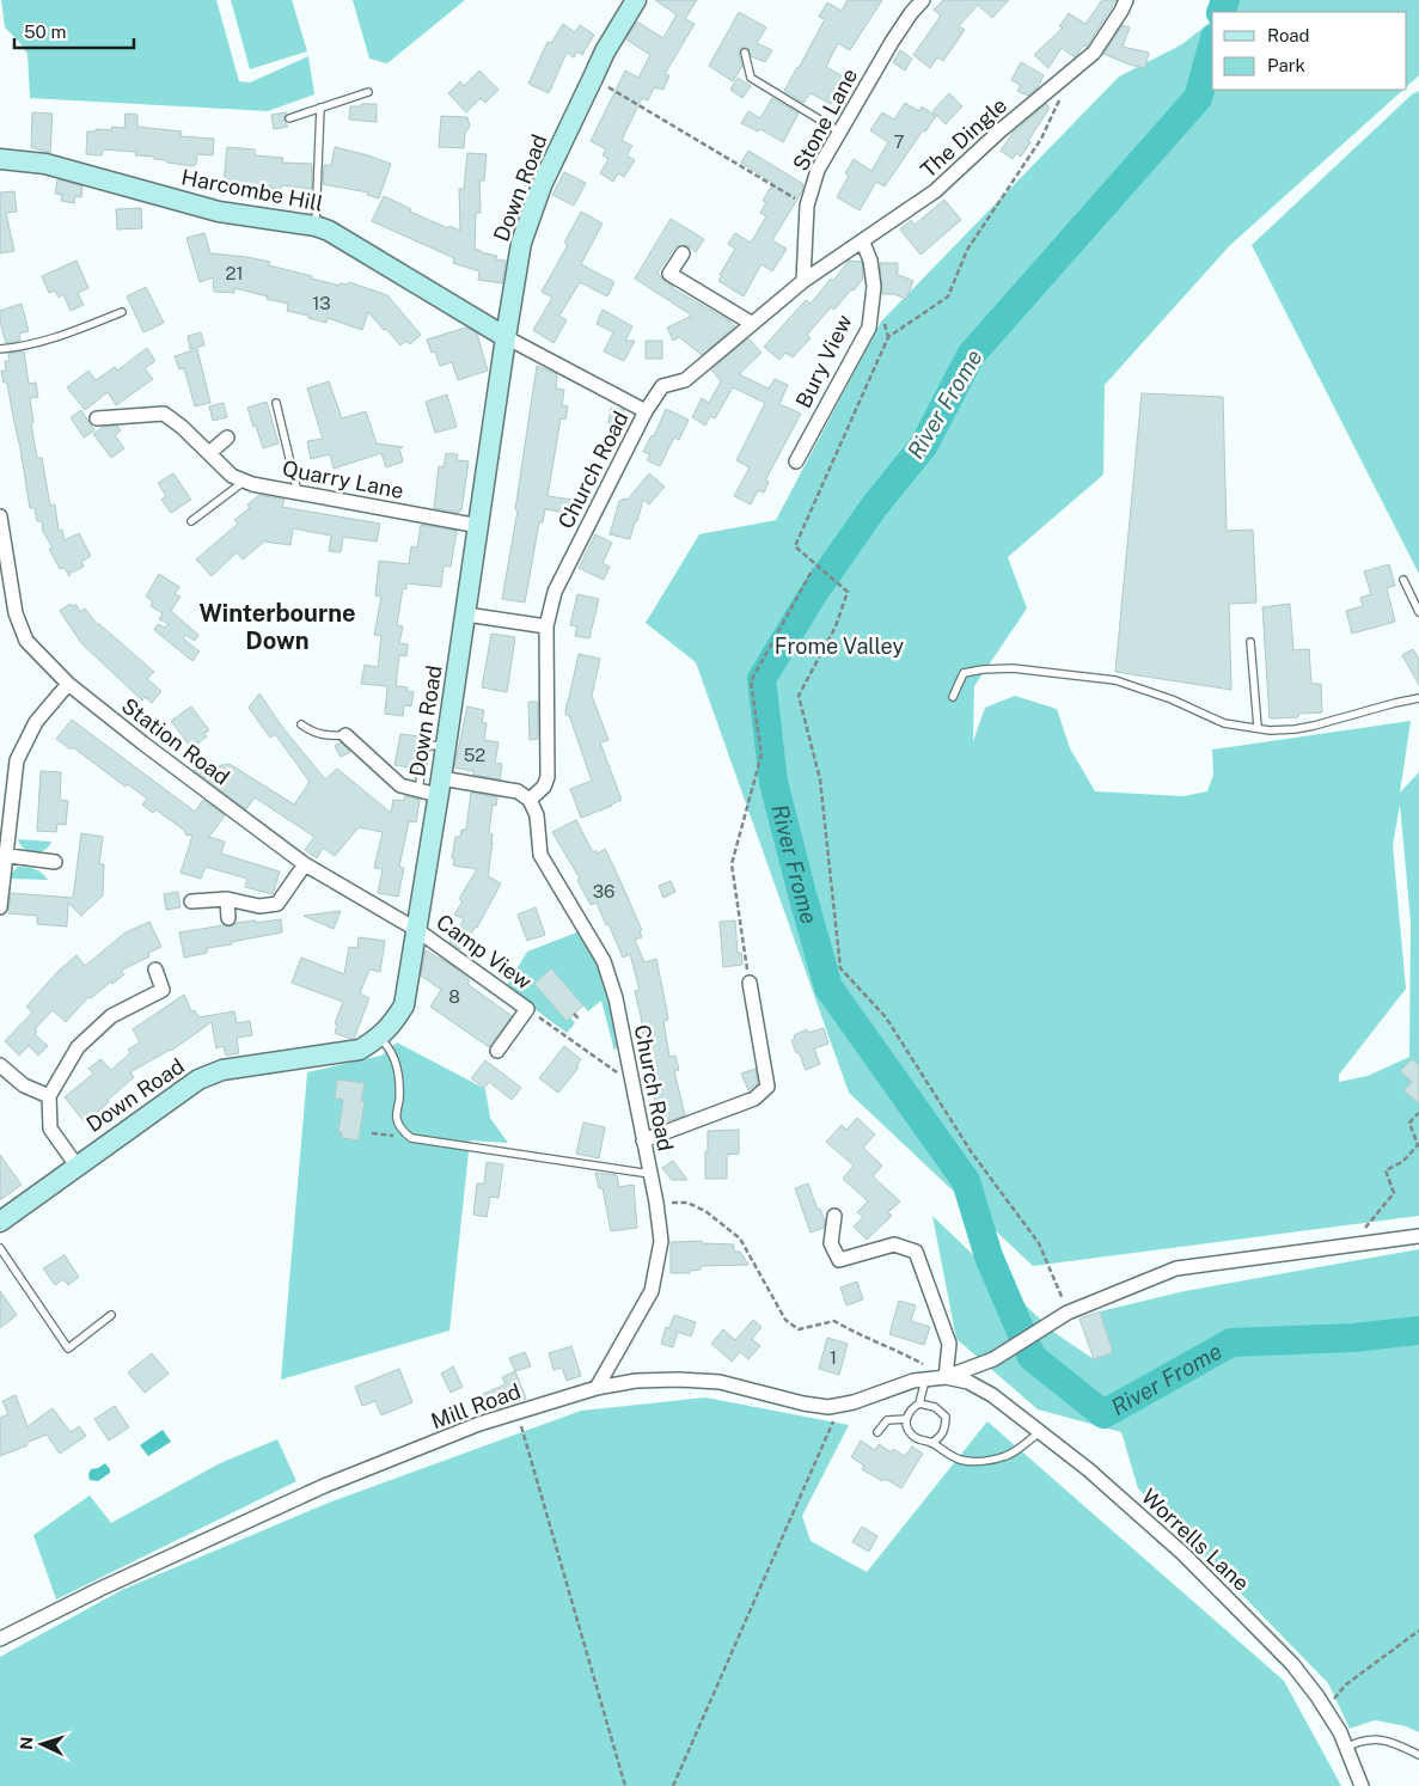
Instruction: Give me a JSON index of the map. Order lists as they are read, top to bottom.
{
  "streets": {
    "street": [
      "Stone Lane",
      "The Dingle",
      "Down Road",
      "Harcombe Hill",
      "Bury View",
      "Church Road",
      "Quarry Lane",
      "Station Road",
      "Camp View",
      "Mill Road",
      "Worrells Lane"
    ]
  },
  "crossings": [
    ["Stone Lane", "The Dingle"],
    ["The Dingle", "Bury View"],
    ["Down Road", "Harcombe Hill"],
    ["Down Road", "Church Road"],
    ["Down Road", "Quarry Lane"],
    ["Down Road", "Station Road"],
    ["Down Road", "Camp View"],
    ["Harcombe Hill", "Church Road"],
    ["Church Road", "Camp View"],
    ["Church Road", "Mill Road"],
    ["Station Road", "Camp View"],
    ["Mill Road", "Worrells Lane"]
  ],
  "districts": ["Winterbourne Down"],
  "water": ["River Frome"],
  "parks": ["Frome Valley"],
  "house_numbers": [
    "7",
    "21",
    "13",
    "52",
    "36",
    "8",
    "1"
  ],
  "legend": ["Road", "Park"],
  "scale_bar": "50 m",
  "north": "left"
}
